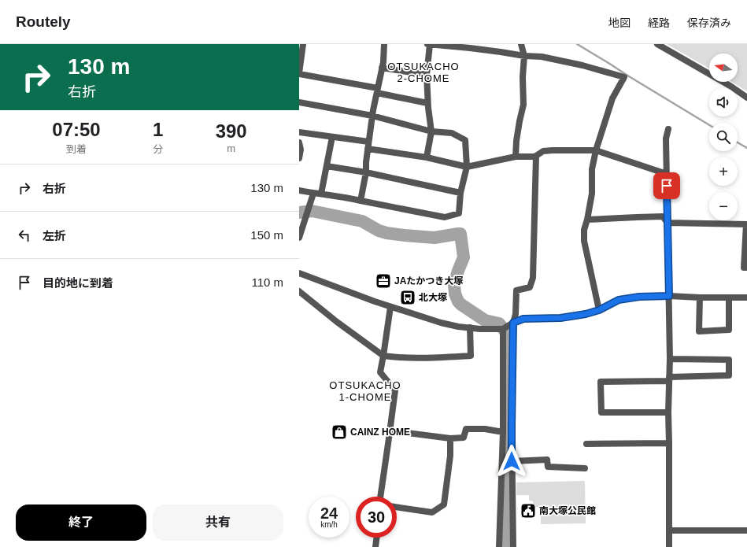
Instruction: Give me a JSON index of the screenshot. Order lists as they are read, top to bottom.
{
  "districts": ["OTSUKACHO 2-CHOME", "OTSUKACHO 1-CHOME"],
  "places": {
    "office": ["JAたかつき大塚"],
    "bus stop": ["北大塚"],
    "shop": ["CAINZ HOME"],
    "public building": ["南大塚公民館"]
  },
  "north": "left",
  "page": {
    "header": "Routely",
    "nav": ["地図", "経路", "保存済み"],
    "turn": ["130 m", "右折"],
    "map_buttons": ["+", "−"],
    "eta": [
      "07:50",
      "到着",
      "1",
      "分",
      "390",
      "m"
    ],
    "list": [
      {
        "name": "右折",
        "value": "130 m"
      },
      {
        "name": "左折",
        "value": "150 m"
      },
      {
        "name": "目的地に到着",
        "value": "110 m"
      }
    ],
    "speed": "24 km/h",
    "limit": "30",
    "buttons": ["終了", "共有"]
  }
}
